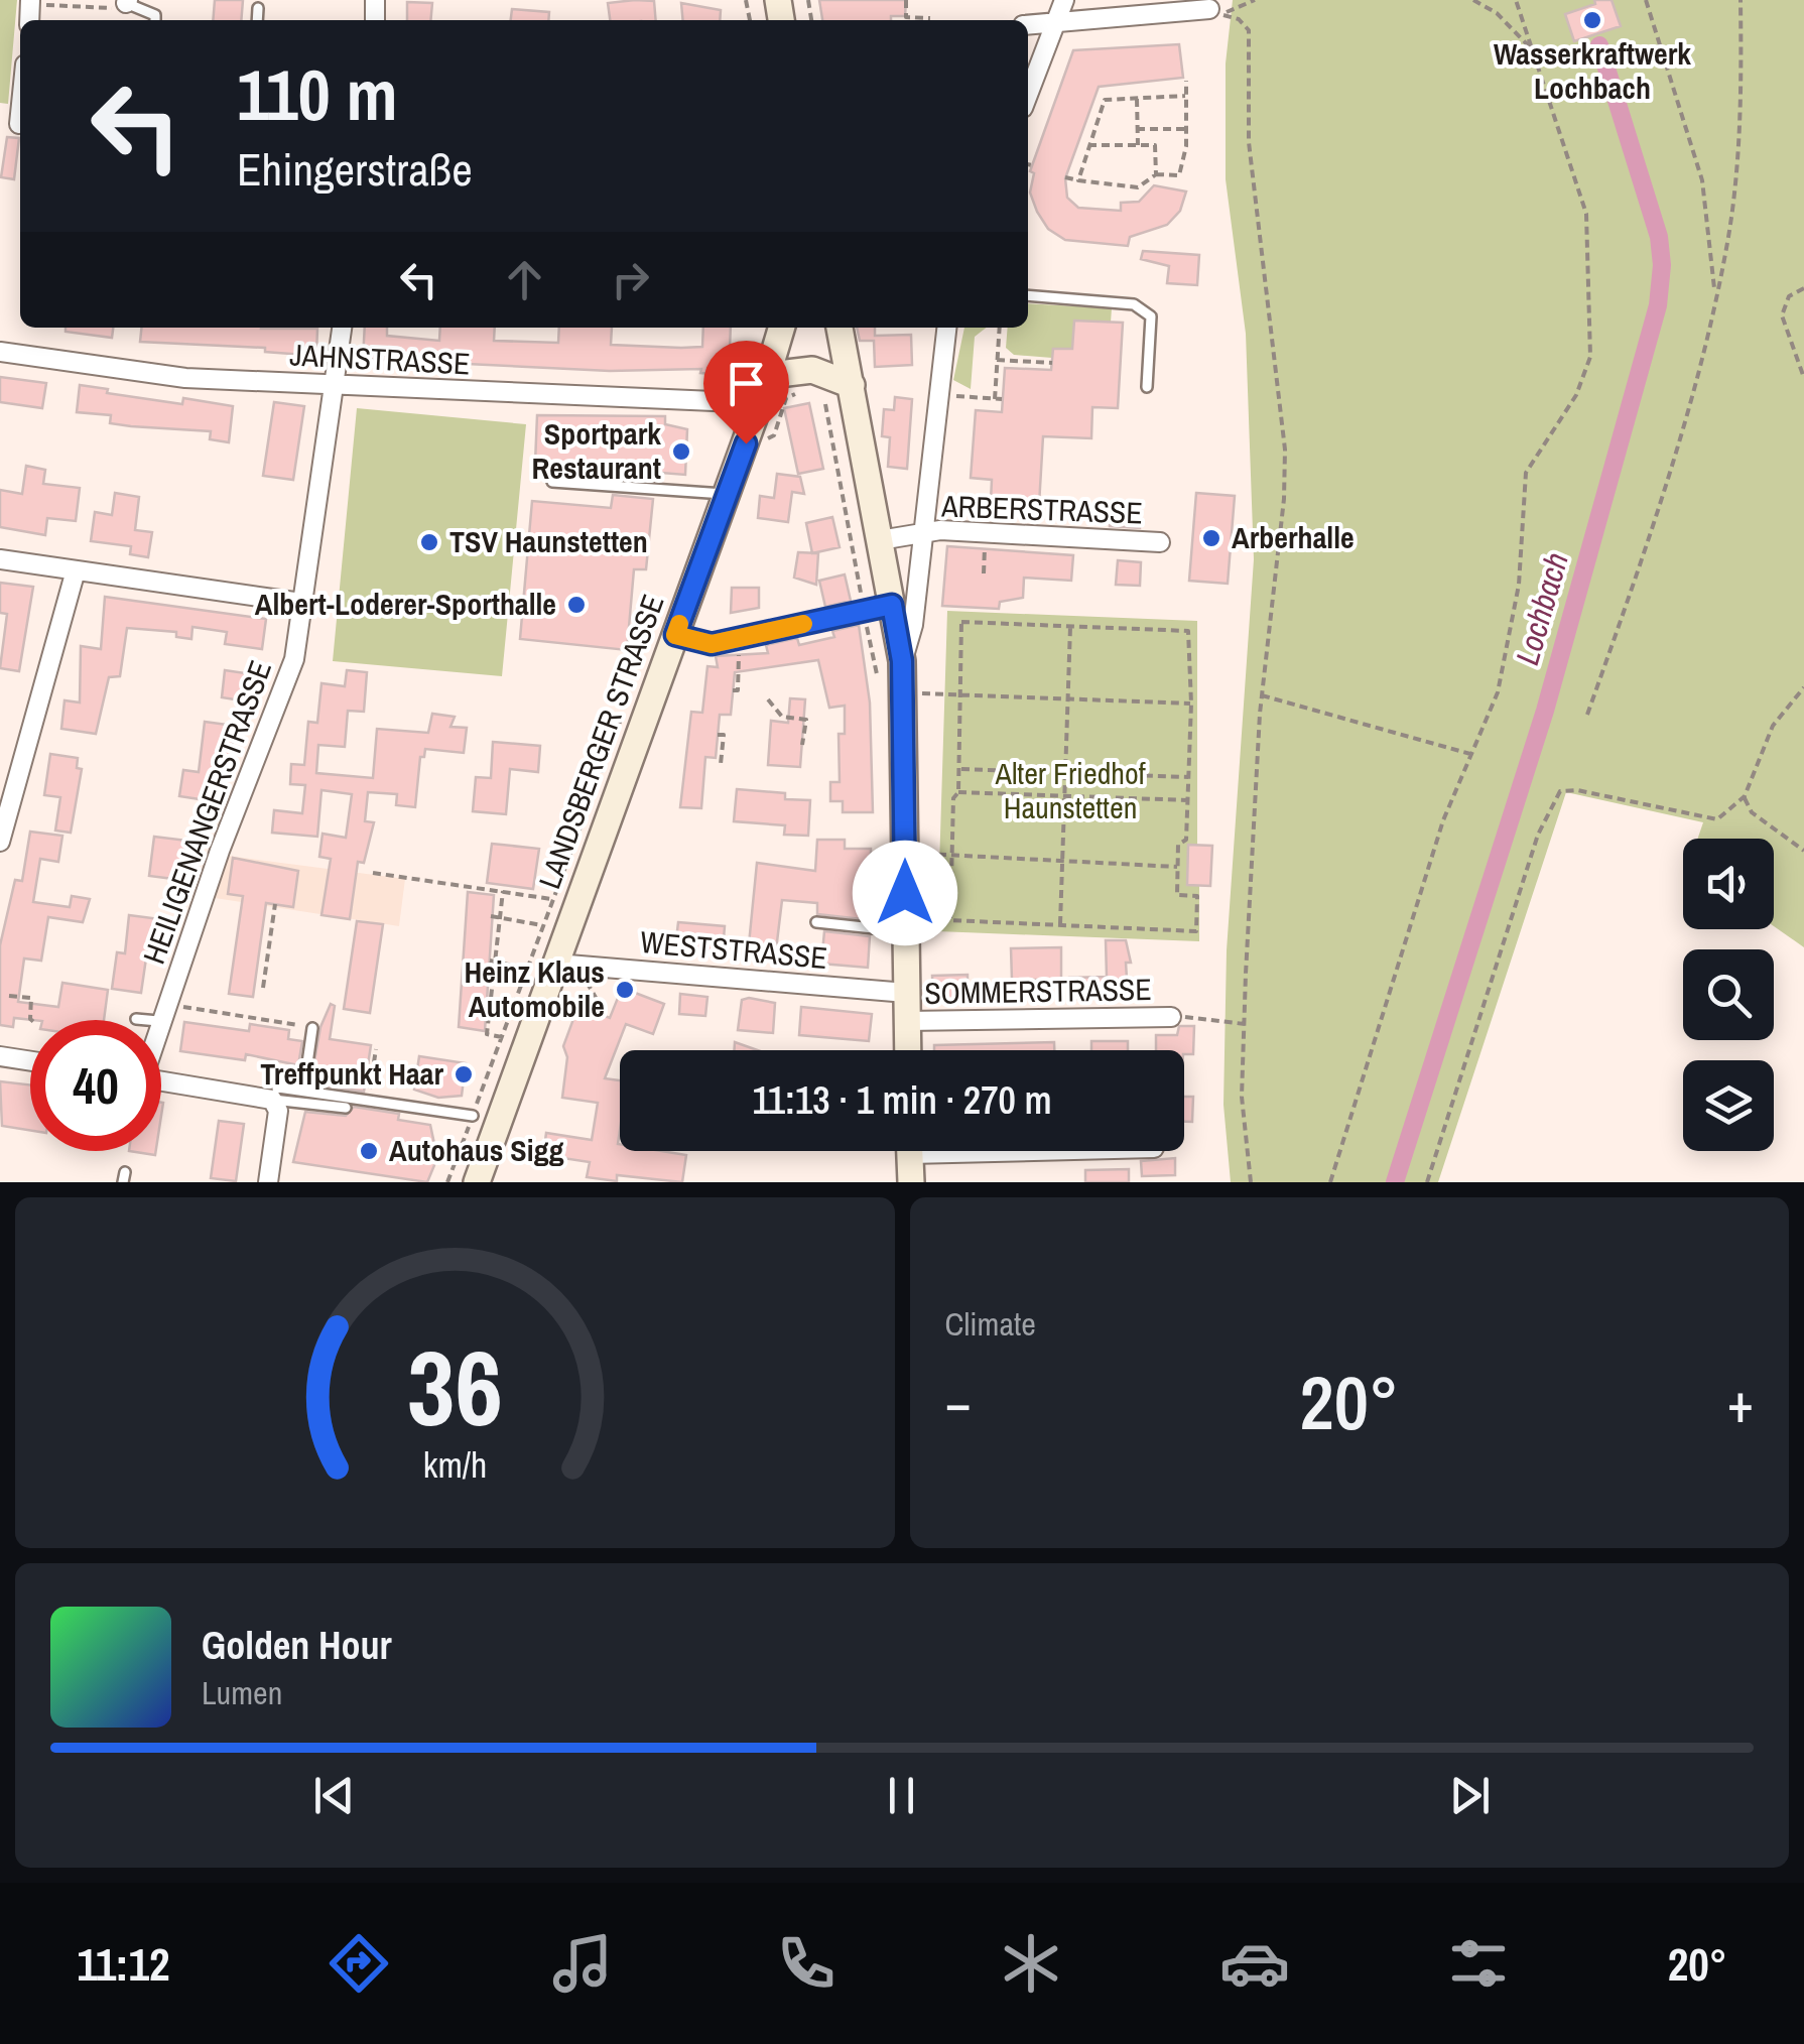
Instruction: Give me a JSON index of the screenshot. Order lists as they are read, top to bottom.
{
  "streets": {
    "main road": ["LANDSBERGER STRASSE"],
    "street": [
      "JAHNSTRASSE",
      "ARBERSTRASSE",
      "HEILIGENANGERSTRASSE",
      "WESTSTRASSE",
      "SOMMERSTRASSE"
    ]
  },
  "crossings": [
    ["JAHNSTRASSE", "LANDSBERGER STRASSE"],
    ["JAHNSTRASSE", "HEILIGENANGERSTRASSE"],
    ["LANDSBERGER STRASSE", "WESTSTRASSE"]
  ],
  "water": ["Lochbach"],
  "parks": ["Alter Friedhof Haunstetten"],
  "places": [
    "Wasserkraftwerk Lochbach",
    "Sportpark Restaurant",
    "Arberhalle",
    "TSV Haunstetten",
    "Albert-Loderer-Sporthalle",
    "Heinz Klaus Automobile",
    "Treffpunkt Haar",
    "Autohaus Sigg"
  ],
  "page": {
    "turn": ["110 m", "Ehingerstraße"],
    "limit": "40",
    "trip": "11:13 · 1 min · 270 m",
    "tile": "Climate",
    "heat": ["−", "20°", "+"],
    "song": ["Golden Hour", "Lumen"],
    "tabs": ["11:12", "20°"],
    "gauge": ["36", "km/h"]
  }
}
